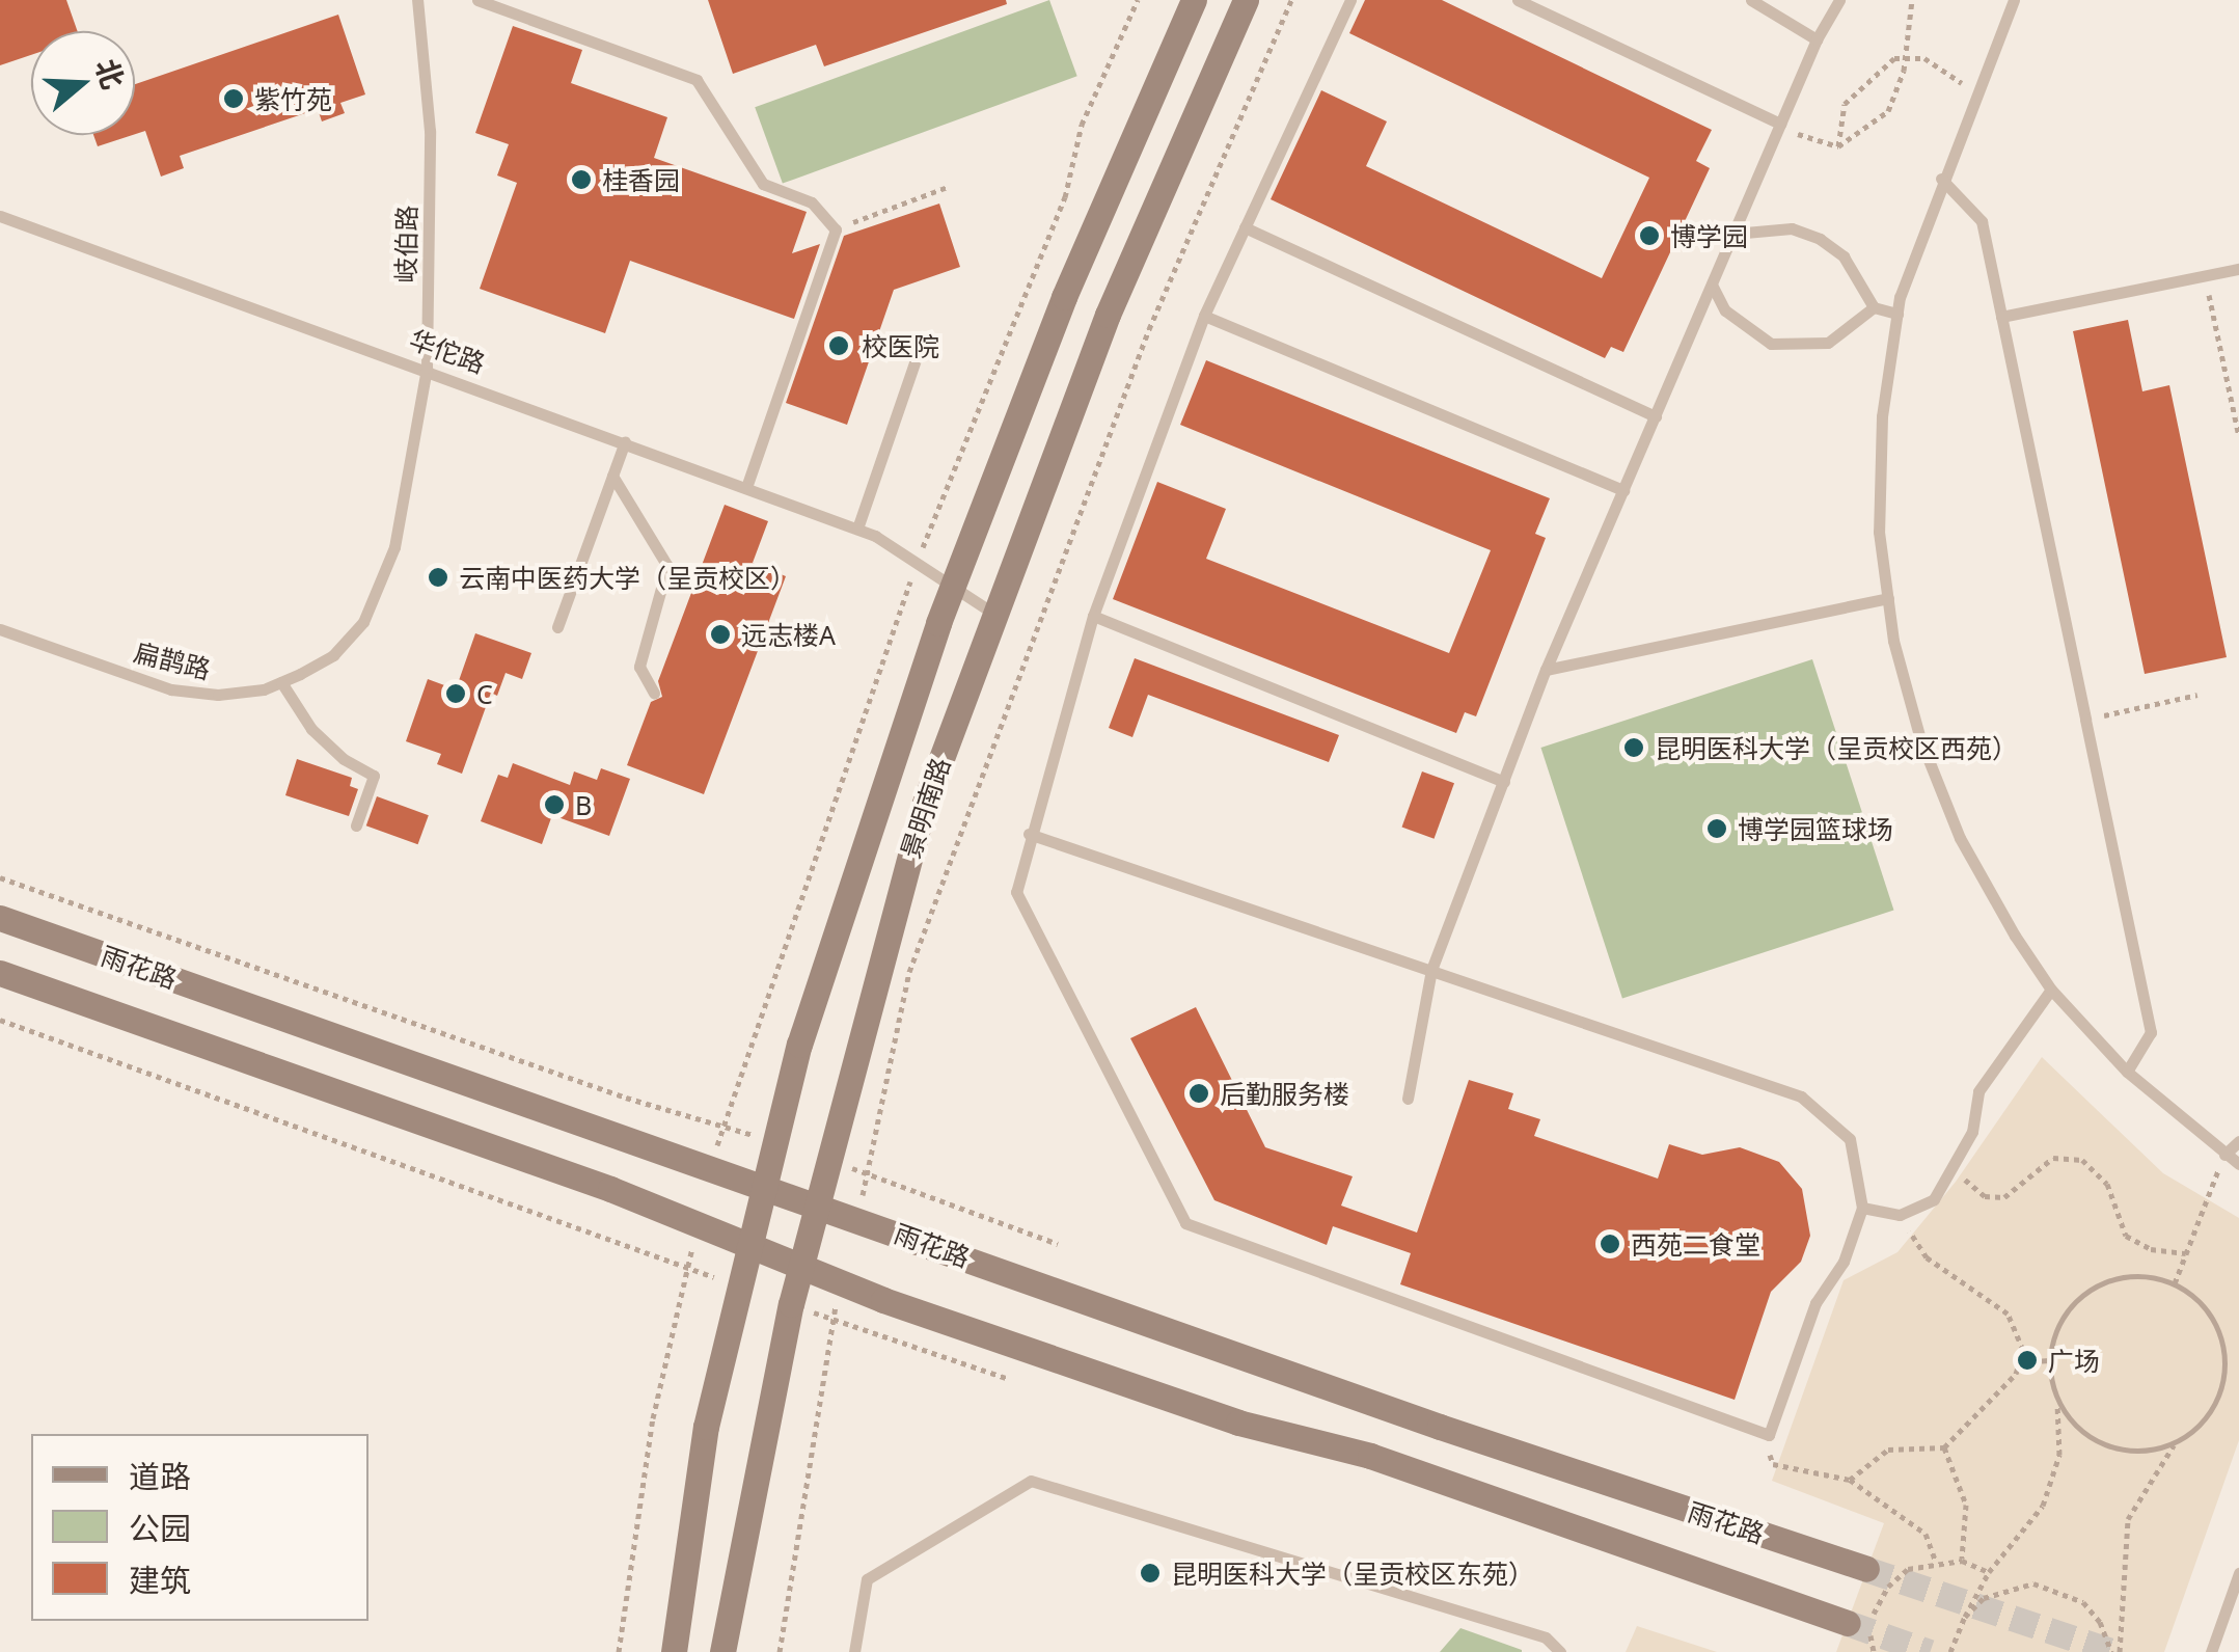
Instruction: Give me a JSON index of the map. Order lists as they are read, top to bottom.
{
  "streets": {
    "street": ["景明南路", "雨花路"],
    "lane": ["岐伯路", "华佗路", "扁鹊路"]
  },
  "crossings": [
    ["岐伯路", "华佗路"],
    ["岐伯路", "扁鹊路"],
    ["华佗路", "景明南路"],
    ["景明南路", "雨花路"]
  ],
  "places": [
    "紫竹苑",
    "桂香园",
    "博学园",
    "校医院",
    "云南中医药大学（呈贡校区）",
    "远志楼A",
    "C",
    "昆明医科大学（呈贡校区西苑）",
    "B",
    "博学园篮球场",
    "后勤服务楼",
    "西苑二食堂",
    "广场",
    "昆明医科大学（呈贡校区东苑）"
  ],
  "legend": ["道路", "公园", "建筑"],
  "north": "right"
}
